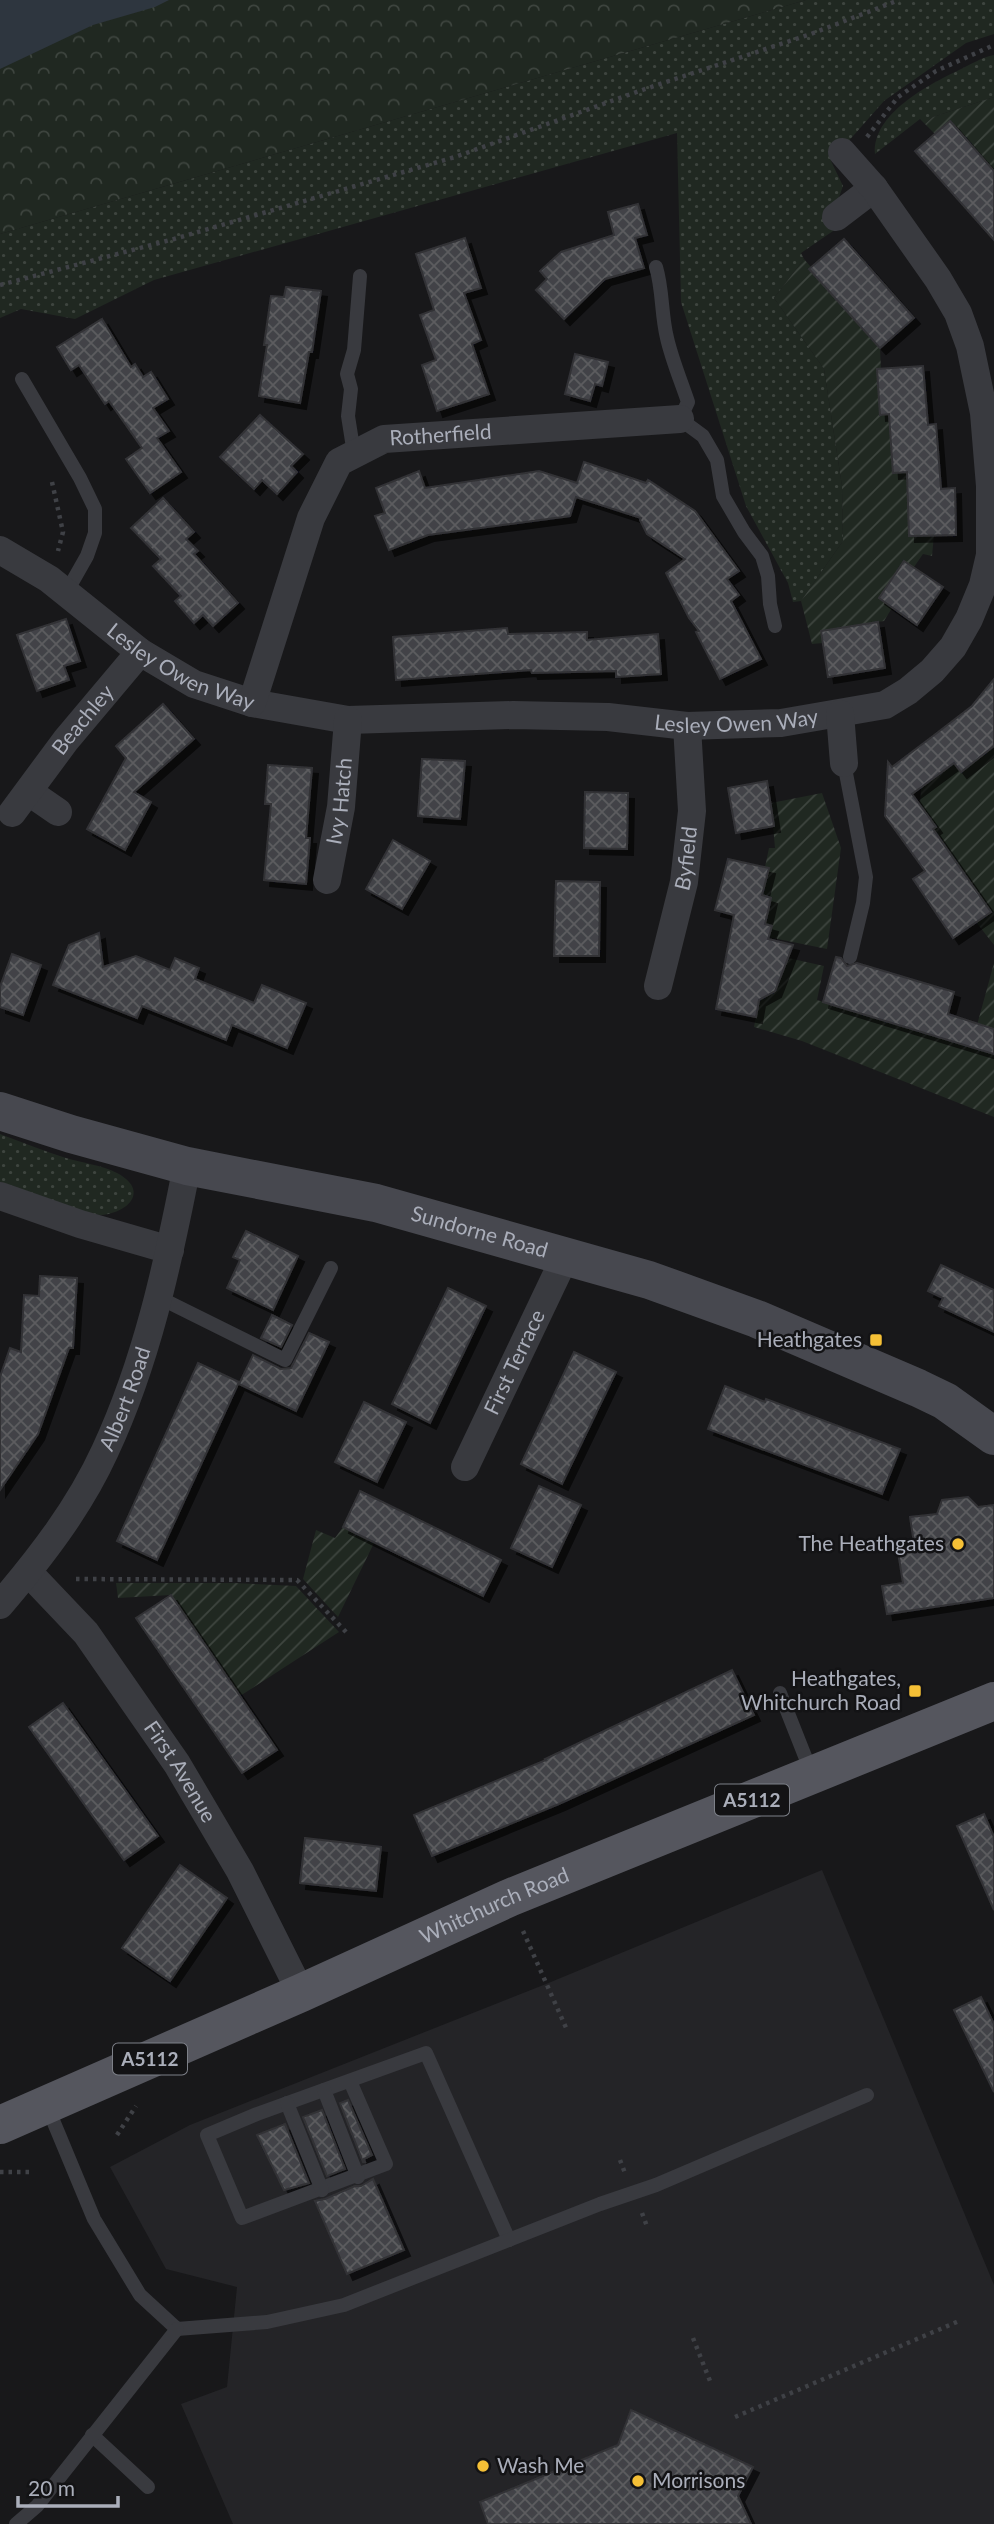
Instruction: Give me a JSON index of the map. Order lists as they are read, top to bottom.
{
  "streets": {
    "main road": ["Sundorne Road", "A5112", "Whitchurch Road"],
    "street": [
      "Rotherfield",
      "Lesley Owen Way",
      "Beachley",
      "Ivy Hatch",
      "Byfield",
      "First Terrace",
      "Albert Road",
      "First Avenue"
    ]
  },
  "crossings": [
    ["Rotherfield", "Lesley Owen Way"],
    ["Lesley Owen Way", "Beachley"],
    ["Lesley Owen Way", "Ivy Hatch"],
    ["Lesley Owen Way", "Byfield"],
    ["Sundorne Road", "First Terrace"],
    ["Sundorne Road", "Albert Road"],
    ["Albert Road", "First Avenue"],
    ["First Avenue", "Whitchurch Road"]
  ],
  "places": {
    "transit": ["Heathgates", "Heathgates, Whitchurch Road"],
    "other": ["The Heathgates", "Wash Me", "Morrisons"]
  },
  "scale_bar": "20 m"
}
